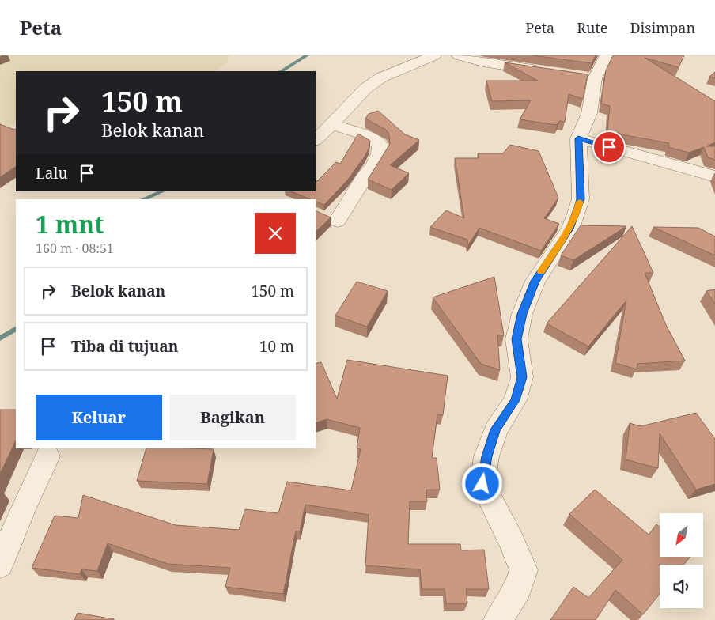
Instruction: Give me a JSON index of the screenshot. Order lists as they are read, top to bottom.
{
  "north": "bottom left",
  "page": {
    "header": "Peta",
    "nav": ["Peta", "Rute", "Disimpan"],
    "turn": ["150 m", "Belok kanan"],
    "then": "Lalu",
    "heading": ["1 mnt", "160 m · 08:51"],
    "list": [
      {
        "name": "Belok kanan",
        "value": "150 m"
      },
      {
        "name": "Tiba di tujuan",
        "value": "10 m"
      }
    ],
    "buttons": ["Keluar", "Bagikan"]
  }
}
